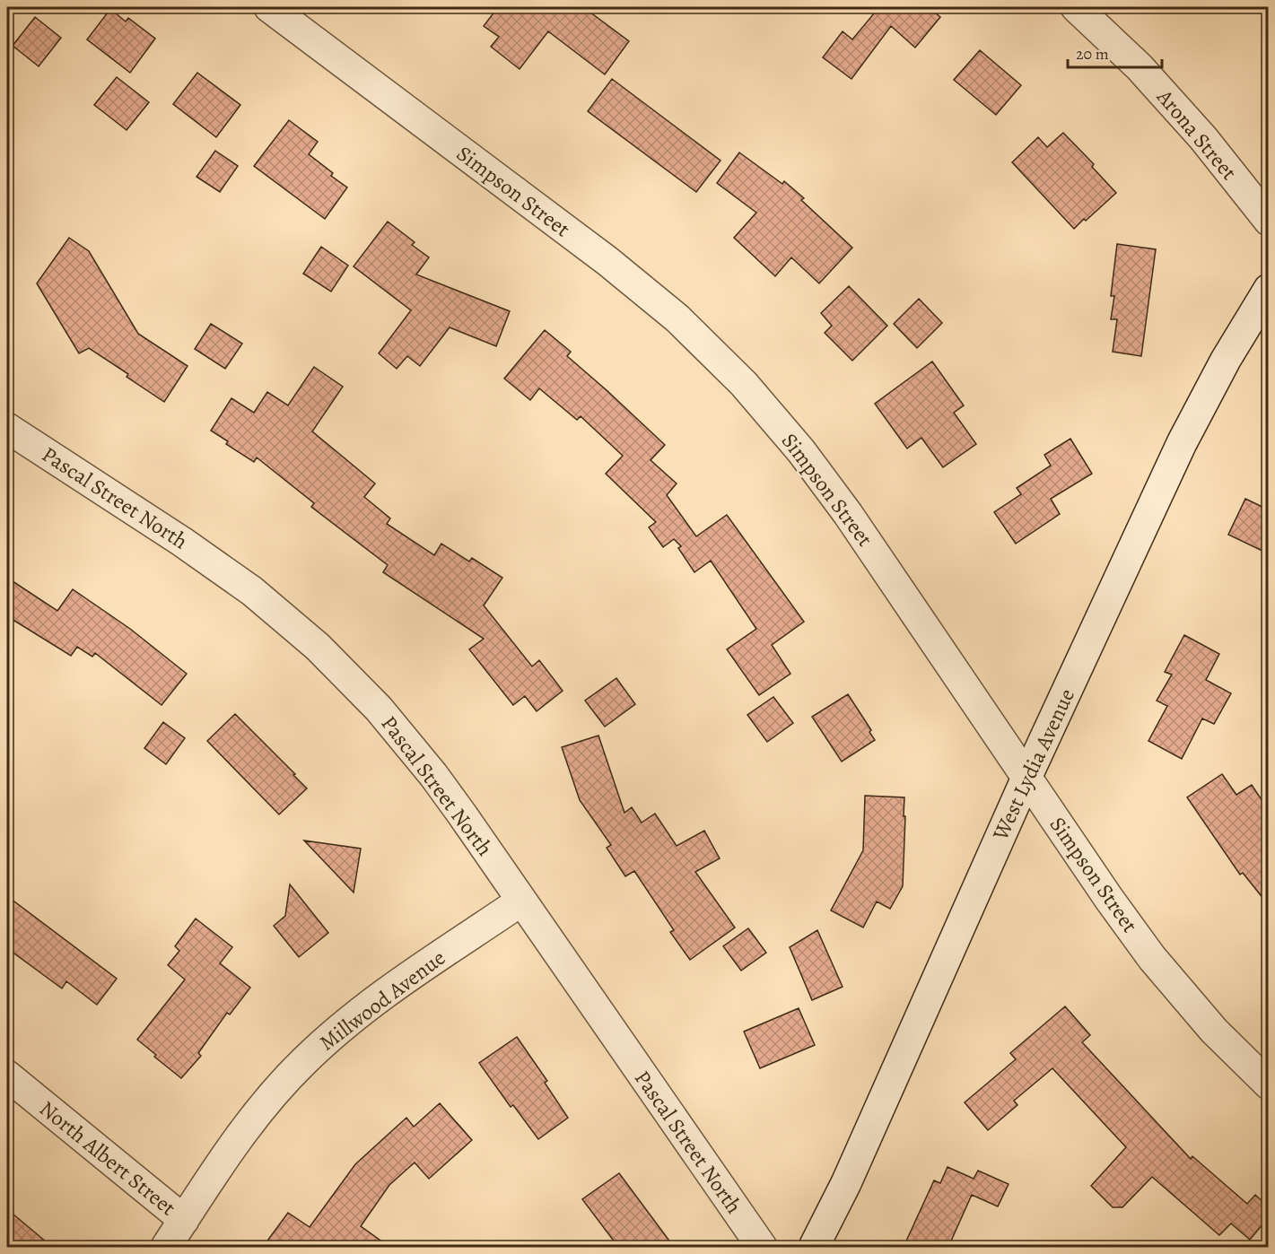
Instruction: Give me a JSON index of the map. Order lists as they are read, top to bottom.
{
  "streets": {
    "street": [
      "Arona Street",
      "Simpson Street",
      "Pascal Street North",
      "West Lydia Avenue",
      "Millwood Avenue",
      "North Albert Street"
    ]
  },
  "crossings": [
    ["Simpson Street", "West Lydia Avenue"],
    ["Pascal Street North", "Millwood Avenue"],
    ["Millwood Avenue", "North Albert Street"]
  ],
  "scale_bar": "20 m"
}
